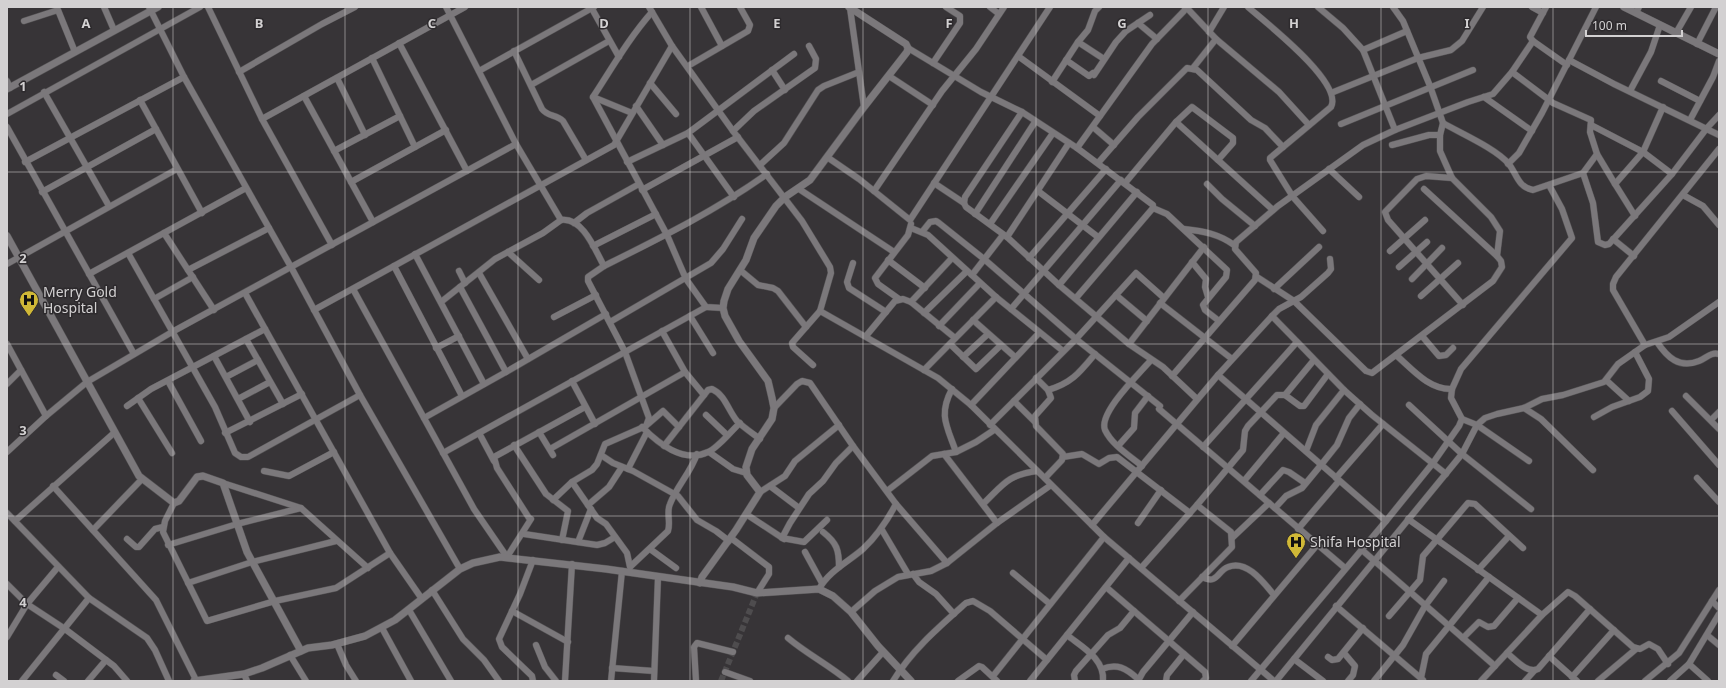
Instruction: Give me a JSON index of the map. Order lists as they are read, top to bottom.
{
  "places": {
    "hospital": ["Merry Gold Hospital", "Shifa Hospital"]
  },
  "scale_bar": "100 m",
  "grid": {
    "columns": [
      "A",
      "B",
      "C",
      "D",
      "E",
      "F",
      "G",
      "H",
      "I"
    ],
    "rows": [
      "1",
      "2",
      "3",
      "4"
    ]
  }
}
